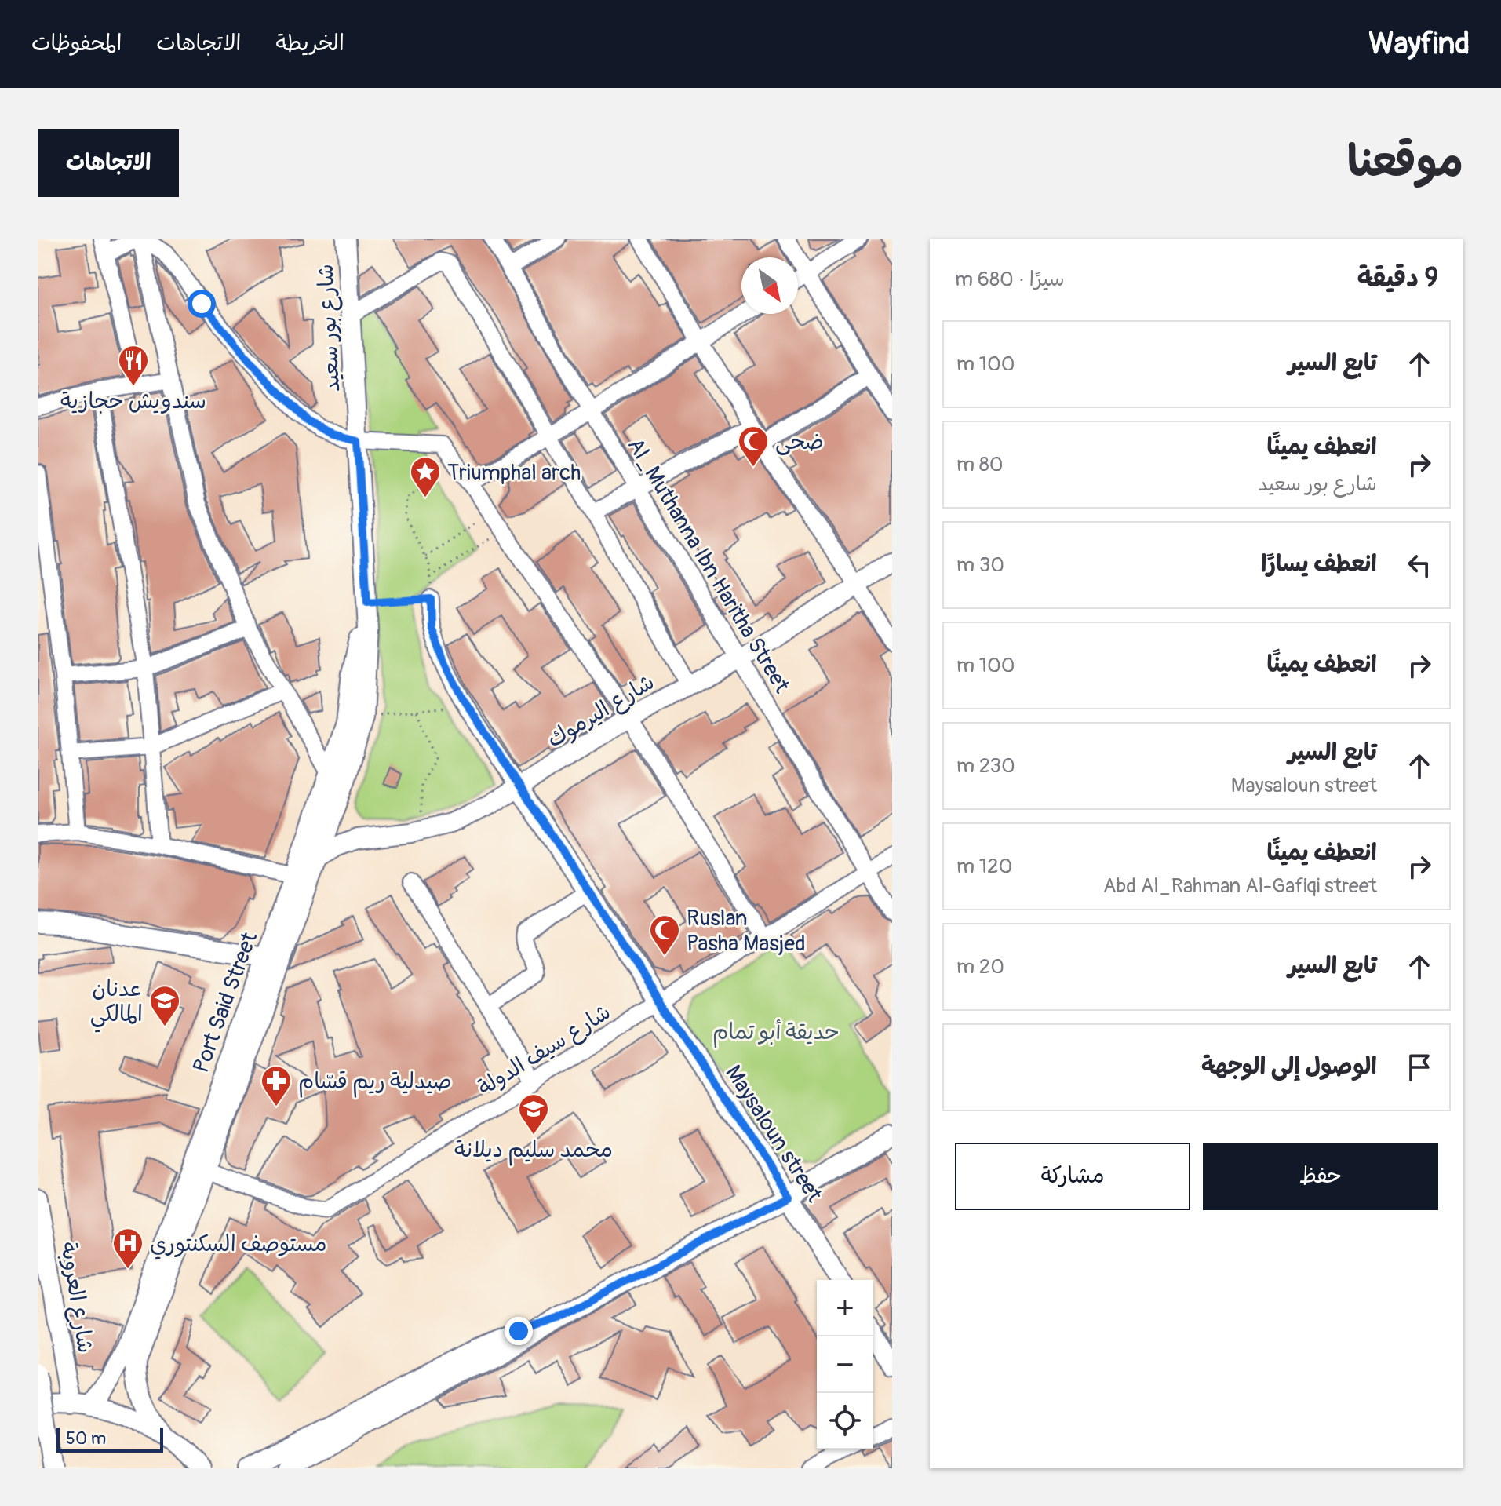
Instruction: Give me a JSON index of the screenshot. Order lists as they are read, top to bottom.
{
  "streets": {
    "main road": [
      "شارع بور سعيد",
      "شارع اليرموك",
      "Port Said Street",
      "Maysaloun street",
      "شارع العروبة"
    ],
    "street": ["Al_Muthanna Ibn Haritha Street", "شارع سيف الدولة"]
  },
  "crossings": [
    ["شارع بور سعيد", "Port Said Street"],
    ["Al_Muthanna Ibn Haritha Street", "شارع اليرموك"],
    ["Al_Muthanna Ibn Haritha Street", "شارع سيف الدولة"],
    ["شارع اليرموك", "Maysaloun street"],
    ["شارع سيف الدولة", "Maysaloun street"]
  ],
  "parks": ["حديقة أبو تمام"],
  "places": {
    "restaurant": ["سندويش حجازية"],
    "mosque": ["ضحى", "Ruslan Pasha Masjed"],
    "place": ["Triumphal arch"],
    "school or university": ["عدنان المالكي", "محمد سليم ديلانة"],
    "pharmacy": ["صيدلية ريم قسّام"],
    "hospital": ["مستوصف السكنتوري"]
  },
  "scale_bar": "50 m",
  "north": "bottom right",
  "page": {
    "header": "Wayfind",
    "nav": ["الخريطة", "الاتجاهات", "المحفوظات"],
    "title": "موقعنا",
    "buttons": [
      "الاتجاهات",
      ["حفظ", "مشاركة"]
    ],
    "heading": ["9 دقيقة", "سيرًا · 680 m"],
    "list": [
      ["تابع السير", "100 m"],
      ["انعطف يمينًا", "شارع بور سعيد", "80 m"],
      ["انعطف يسارًا", "30 m"],
      ["انعطف يمينًا", "100 m"],
      ["تابع السير", "Maysaloun street", "230 m"],
      ["انعطف يمينًا", "Abd Al_Rahman Al-Gafiqi street", "120 m"],
      ["تابع السير", "20 m"],
      "الوصول إلى الوجهة"
    ],
    "map_buttons": ["+", "−"],
    "scale": "50 m"
  }
}
